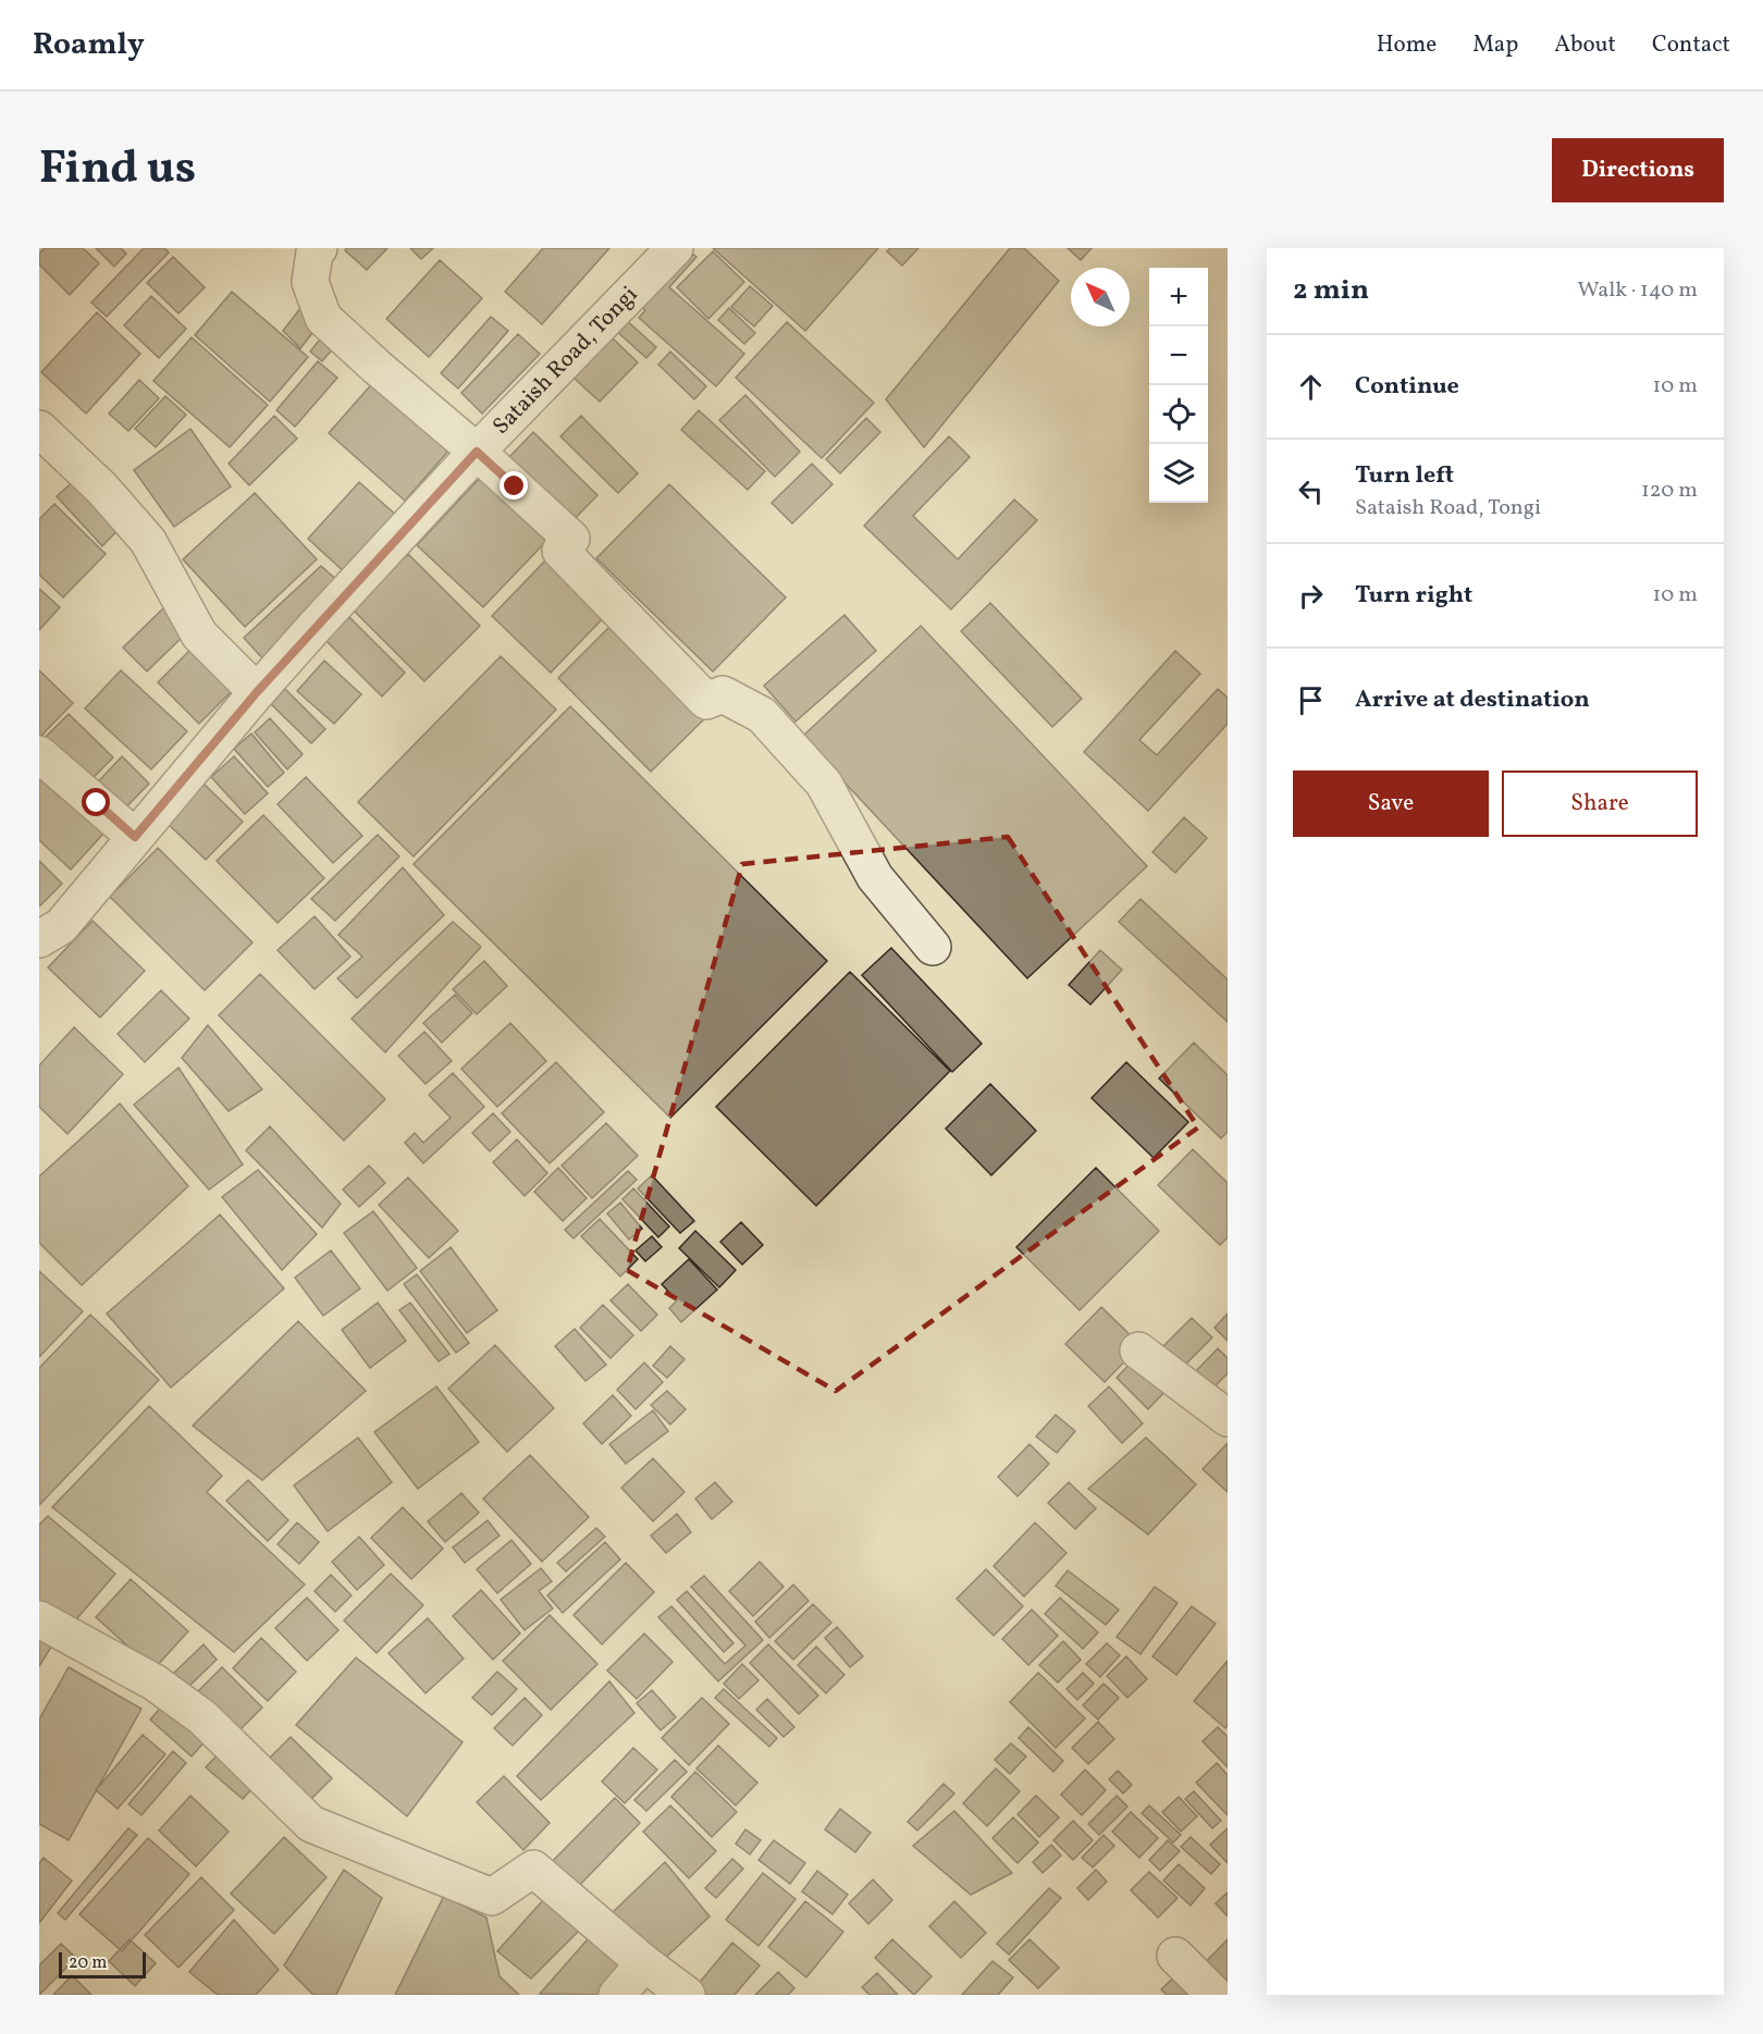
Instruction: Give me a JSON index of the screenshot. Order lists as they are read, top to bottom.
{
  "streets": {
    "street": ["Sataish Road, Tongi"]
  },
  "scale_bar": "20 m",
  "north": "top left",
  "page": {
    "header": "Roamly",
    "nav": [
      "Home",
      "Map",
      "About",
      "Contact"
    ],
    "title": "Find us",
    "buttons": [
      "Directions",
      ["Save", "Share"]
    ],
    "heading": ["2 min", "Walk · 140 m"],
    "map_buttons": ["+", "−"],
    "list": [
      ["Continue", "10 m"],
      ["Turn left", "Sataish Road, Tongi", "120 m"],
      ["Turn right", "10 m"],
      "Arrive at destination"
    ],
    "scale": "20 m"
  }
}
